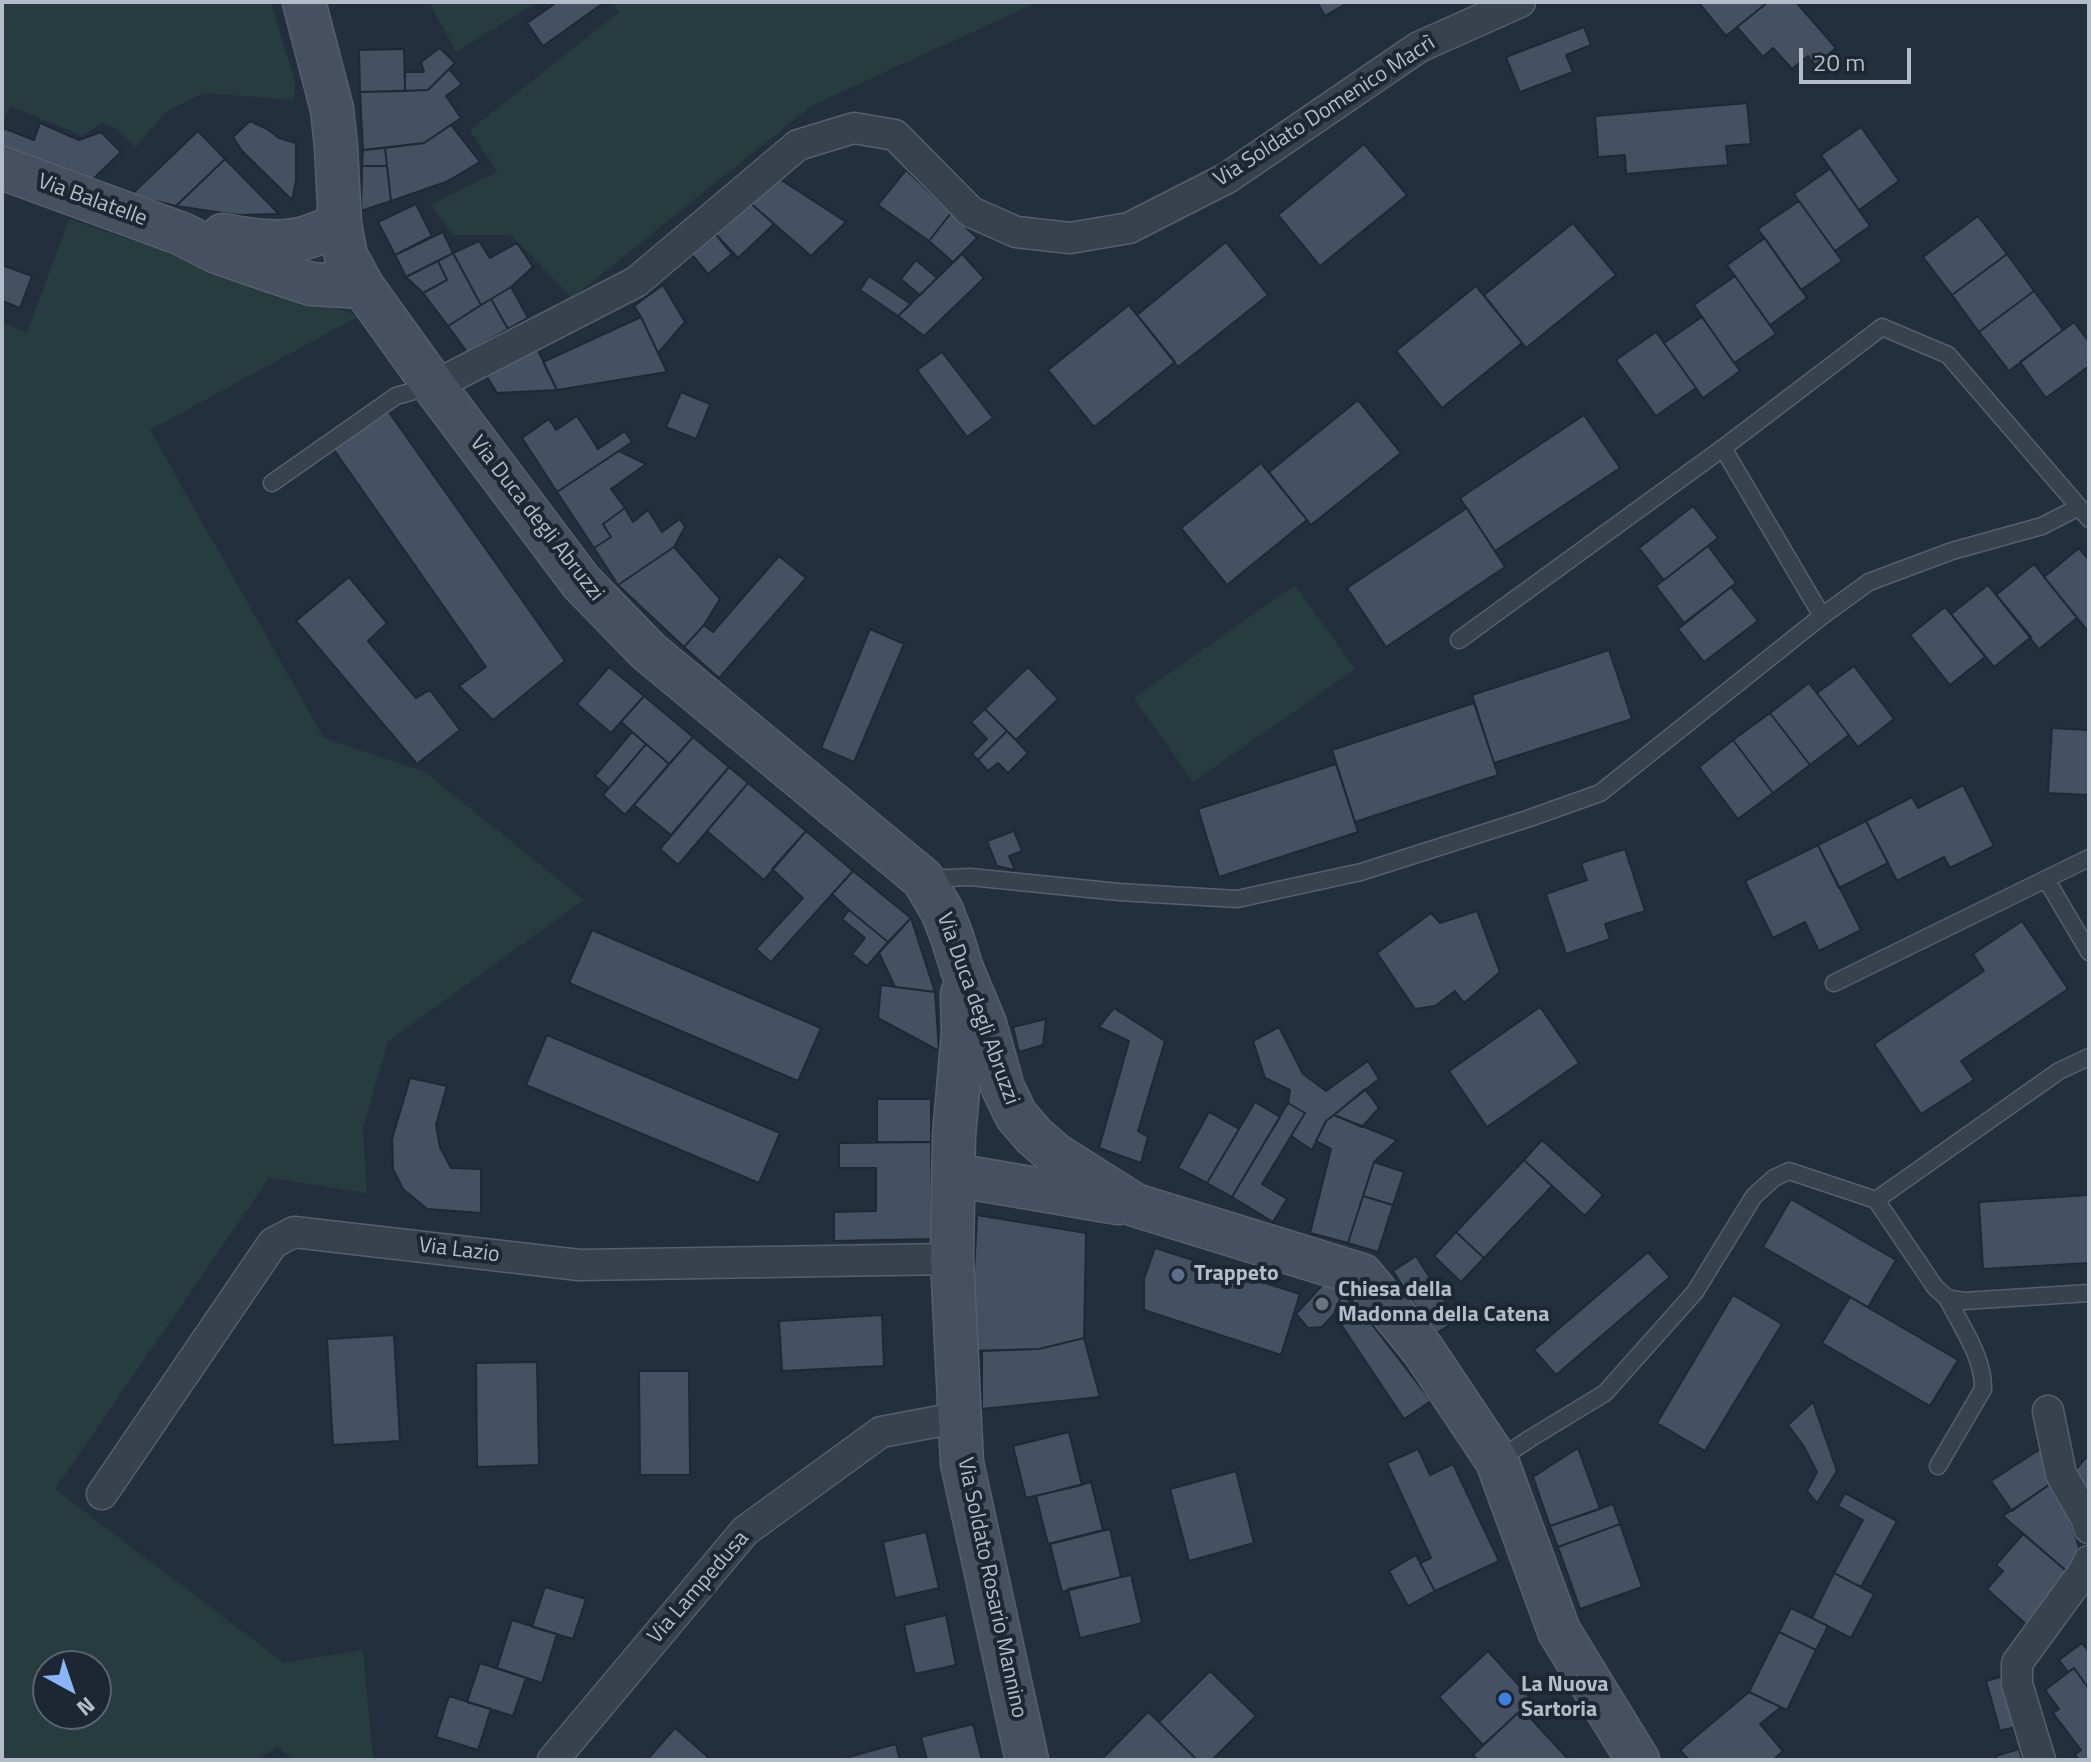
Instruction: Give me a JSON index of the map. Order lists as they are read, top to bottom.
{
  "streets": {
    "main road": ["Via Balatelle", "Via Duca degli Abruzzi", "Via Soldato Rosario Mannino"],
    "street": ["Via Soldato Domenico Macrì", "Via Lazio", "Via Lampedusa"]
  },
  "crossings": [
    ["Via Soldato Domenico Macrì", "Via Duca degli Abruzzi"],
    ["Via Duca degli Abruzzi", "Via Soldato Rosario Mannino"],
    ["Via Lazio", "Via Soldato Rosario Mannino"],
    ["Via Lampedusa", "Via Soldato Rosario Mannino"]
  ],
  "places": ["Trappeto", "Chiesa della Madonna della Catena", "La Nuova Sartoria"],
  "scale_bar": "20 m",
  "north": "bottom right"
}
